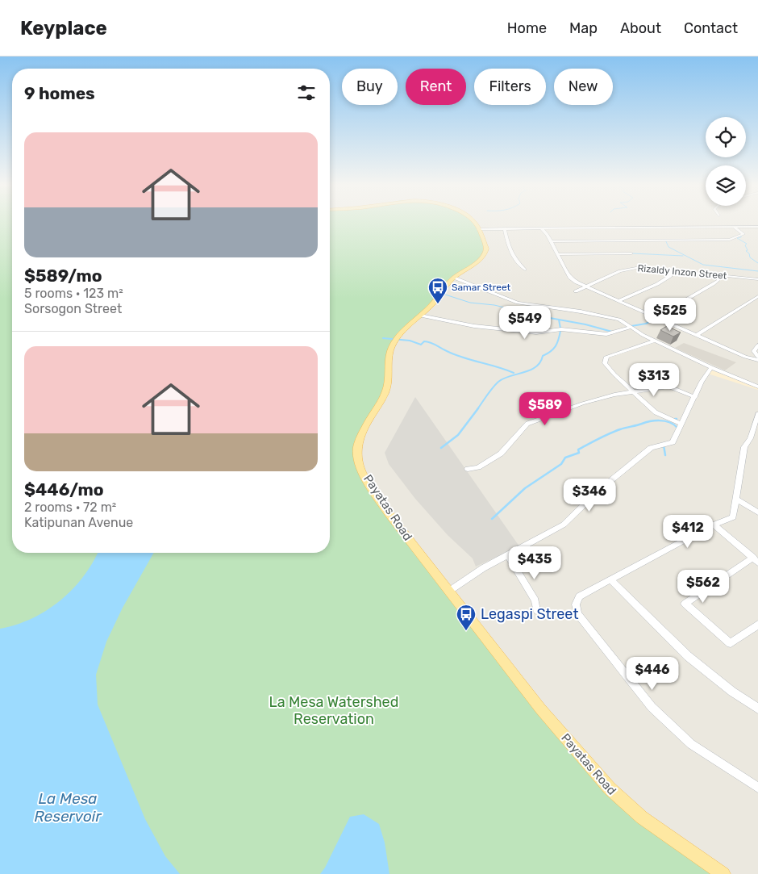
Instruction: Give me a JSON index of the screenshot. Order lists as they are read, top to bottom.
{
  "streets": {
    "main road": ["Payatas Road"],
    "street": ["Rizaldy Inzon Street"]
  },
  "water": ["La Mesa Reservoir"],
  "parks": ["La Mesa Watershed Reservation"],
  "places": {
    "bus stop": ["Samar Street", "Legaspi Street"]
  },
  "page": {
    "header": "Keyplace",
    "nav": [
      "Home",
      "Map",
      "About",
      "Contact"
    ],
    "chip": [
      "Buy",
      "Rent",
      "Filters",
      "New"
    ],
    "heading": "9 homes",
    "list": [
      {
        "name": "$589/mo",
        "note": "5 rooms · 123 m² · Sorsogon Street"
      },
      {
        "name": "$446/mo",
        "note": "2 rooms · 72 m² · Katipunan Avenue"
      }
    ],
    "price": [
      "$525",
      "$549",
      "$313",
      "$589",
      "$346",
      "$412",
      "$435",
      "$562",
      "$446"
    ]
  }
}
